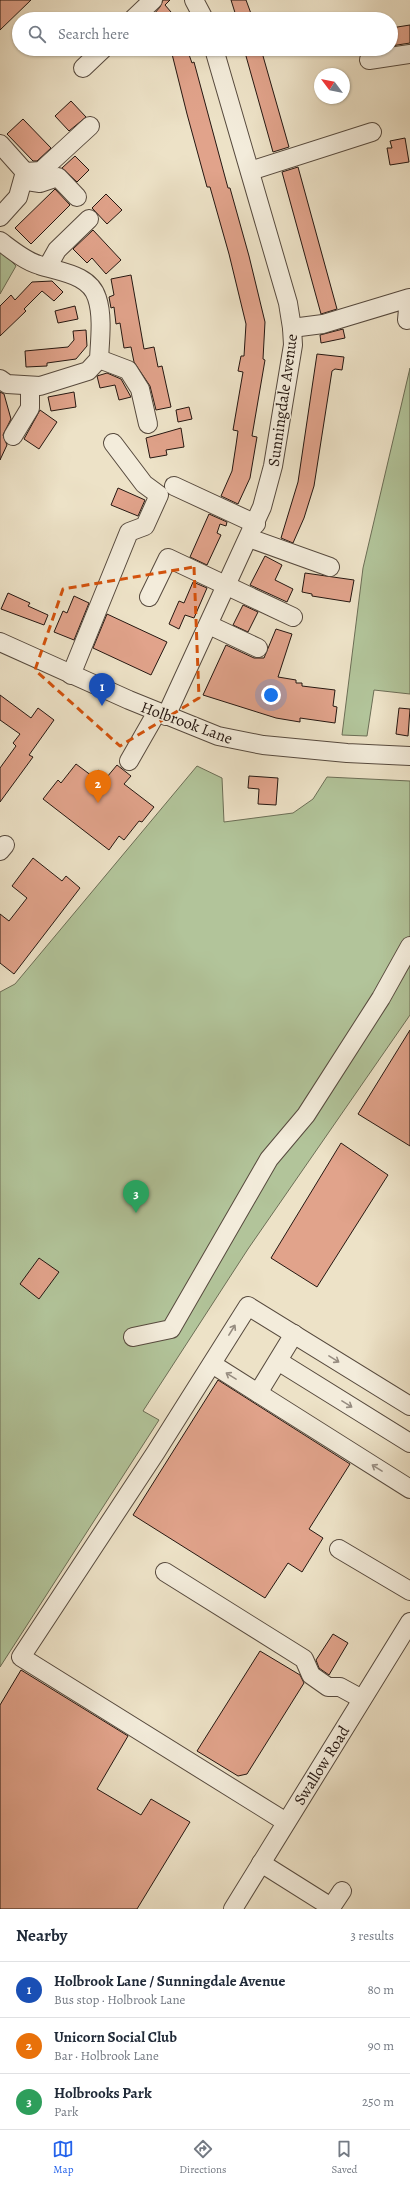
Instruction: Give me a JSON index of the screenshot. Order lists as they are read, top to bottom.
{
  "streets": {
    "street": ["Sunningdale Avenue", "Holbrook Lane", "Swallow Road"]
  },
  "crossings": [
    ["Sunningdale Avenue", "Holbrook Lane"]
  ],
  "north": "top left",
  "page": {
    "search": "Search here",
    "pins": ["1", "2", "3"],
    "heading": ["Nearby", "3 results"],
    "list": [
      {
        "mark": "1",
        "name": "Holbrook Lane / Sunningdale Avenue",
        "note": "Bus stop · Holbrook Lane",
        "value": "80 m"
      },
      {
        "mark": "2",
        "name": "Unicorn Social Club",
        "note": "Bar · Holbrook Lane",
        "value": "90 m"
      },
      {
        "mark": "3",
        "name": "Holbrooks Park",
        "note": "Park",
        "value": "250 m"
      }
    ],
    "nav": ["Map", "Directions", "Saved"]
  }
}
